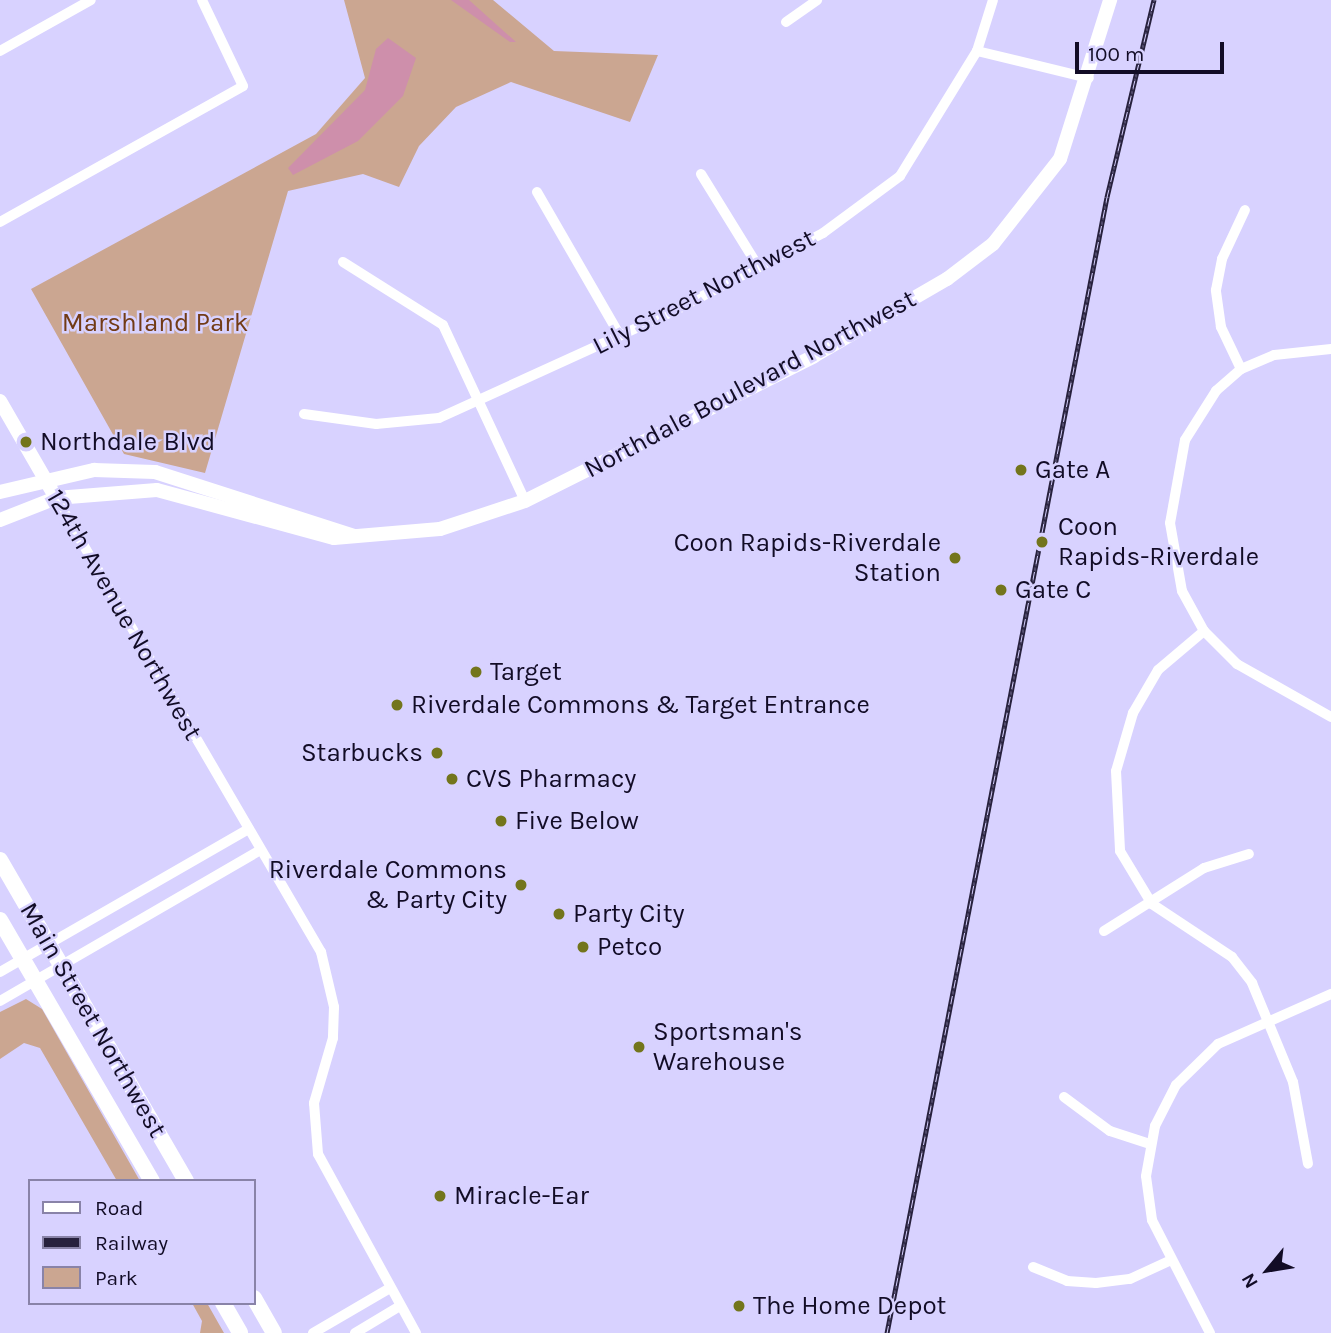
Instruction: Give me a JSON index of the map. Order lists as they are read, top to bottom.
{
  "streets": {
    "main road": ["Main Street Northwest"],
    "street": ["Lily Street Northwest", "Northdale Boulevard Northwest", "124th Avenue Northwest"]
  },
  "crossings": [
    ["Northdale Boulevard Northwest", "124th Avenue Northwest"]
  ],
  "parks": ["Marshland Park"],
  "places": [
    "Northdale Blvd",
    "Gate A",
    "Coon Rapids-Riverdale",
    "Coon Rapids-Riverdale Station",
    "Gate C",
    "Target",
    "Riverdale Commons & Target Entrance",
    "Starbucks",
    "CVS Pharmacy",
    "Five Below",
    "Riverdale Commons & Party City",
    "Party City",
    "Petco",
    "Sportsman's Warehouse",
    "Miracle-Ear",
    "The Home Depot"
  ],
  "legend": ["Road", "Railway", "Park"],
  "scale_bar": "100 m",
  "north": "bottom left"
}
